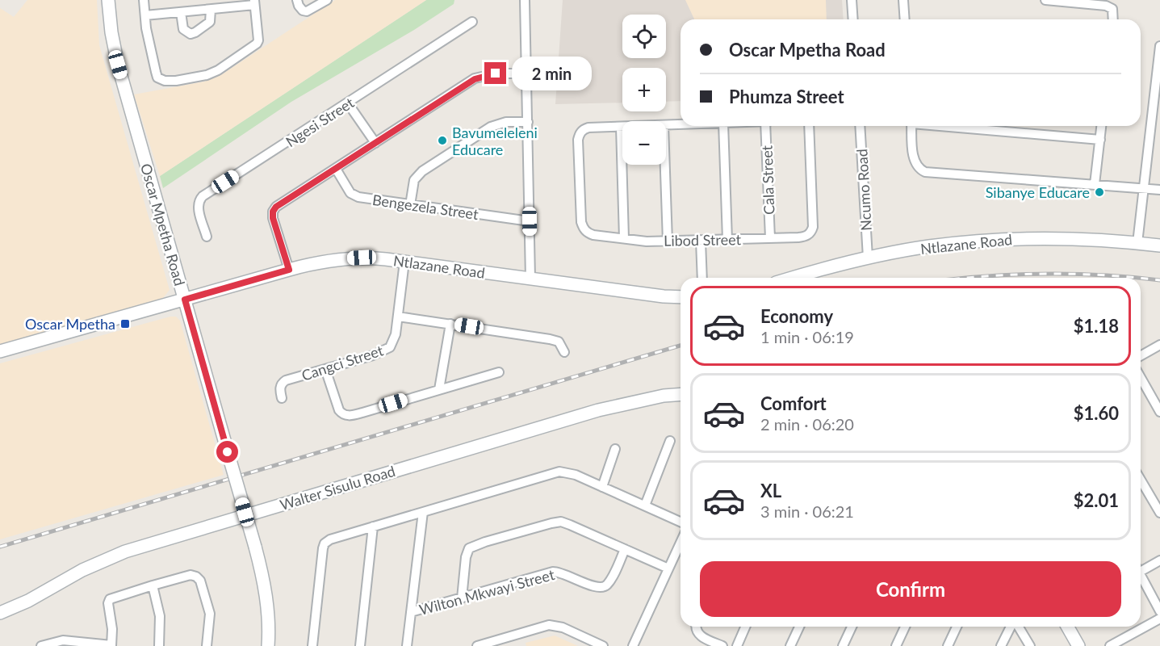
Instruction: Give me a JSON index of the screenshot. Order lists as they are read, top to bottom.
{
  "streets": {
    "street": [
      "Ngesi Street",
      "Cala Street",
      "Ncumo Road",
      "Bengezela Street",
      "Oscar Mpetha Road",
      "Libod Street",
      "Ntlazane Road",
      "Cangci Street",
      "Walter Sisulu Road",
      "Wilton Mkwayi Street"
    ]
  },
  "crossings": [
    ["Cala Street", "Libod Street"],
    ["Ncumo Road", "Ntlazane Road"],
    ["Oscar Mpetha Road", "Ntlazane Road"],
    ["Ntlazane Road", "Cangci Street"]
  ],
  "places": {
    "other": ["Bavumeleleni Educare", "Sibanye Educare"],
    "transit": ["Oscar Mpetha"]
  },
  "page": {
    "map_buttons": ["+", "−"],
    "banner": ["Oscar Mpetha Road", "Phumza Street"],
    "bubble": "2 min",
    "list": [
      {
        "name": "Economy",
        "note": "1 min · 06:19",
        "value": "$1.18"
      },
      {
        "name": "Comfort",
        "note": "2 min · 06:20",
        "value": "$1.60"
      },
      {
        "name": "XL",
        "note": "3 min · 06:21",
        "value": "$2.01"
      }
    ],
    "buttons": "Confirm"
  }
}
